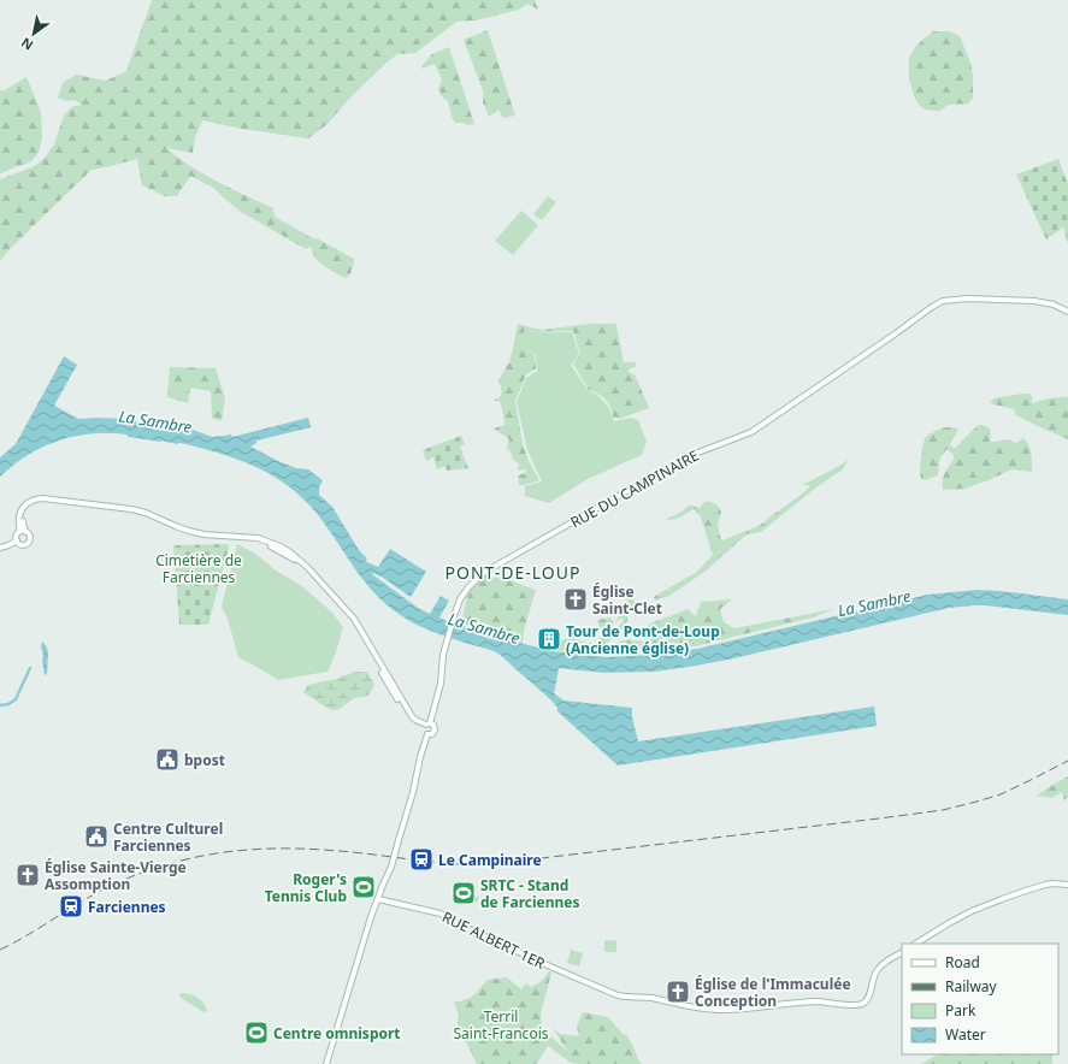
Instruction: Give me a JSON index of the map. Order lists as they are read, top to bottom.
{
  "streets": {
    "main road": ["RUE DU CAMPINAIRE", "RUE ALBERT 1ER"]
  },
  "districts": ["PONT-DE-LOUP"],
  "water": ["La Sambre"],
  "parks": ["Cimetière de Farciennes", "Terril Saint-Francois"],
  "places": {
    "church": ["Église Saint-Clet", "Église Sainte-Vierge Assomption", "Église de l'Immaculée Conception"],
    "building": ["Tour de Pont-de-Loup (Ancienne église)"],
    "public building": ["bpost", "Centre Culturel Farciennes"],
    "station": ["Le Campinaire", "Farciennes"],
    "sports": ["Roger's Tennis Club", "SRTC - Stand de Farciennes", "Centre omnisport"]
  },
  "legend": [
    "Road",
    "Railway",
    "Park",
    "Water"
  ],
  "north": "bottom left"
}
